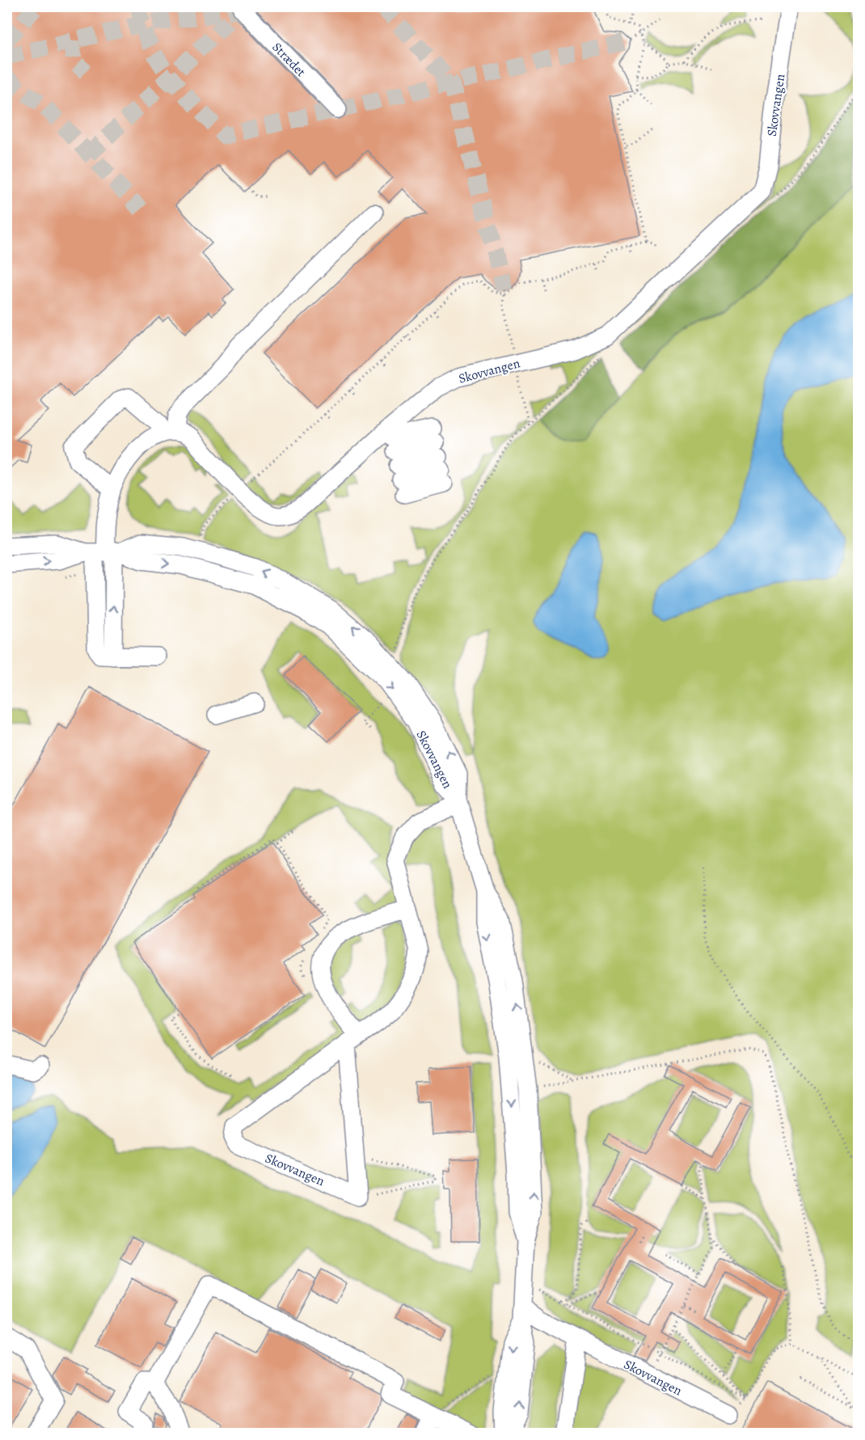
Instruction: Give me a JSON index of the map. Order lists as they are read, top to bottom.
{
  "streets": {
    "street": ["Strædet", "Skovvangen"]
  }
}
